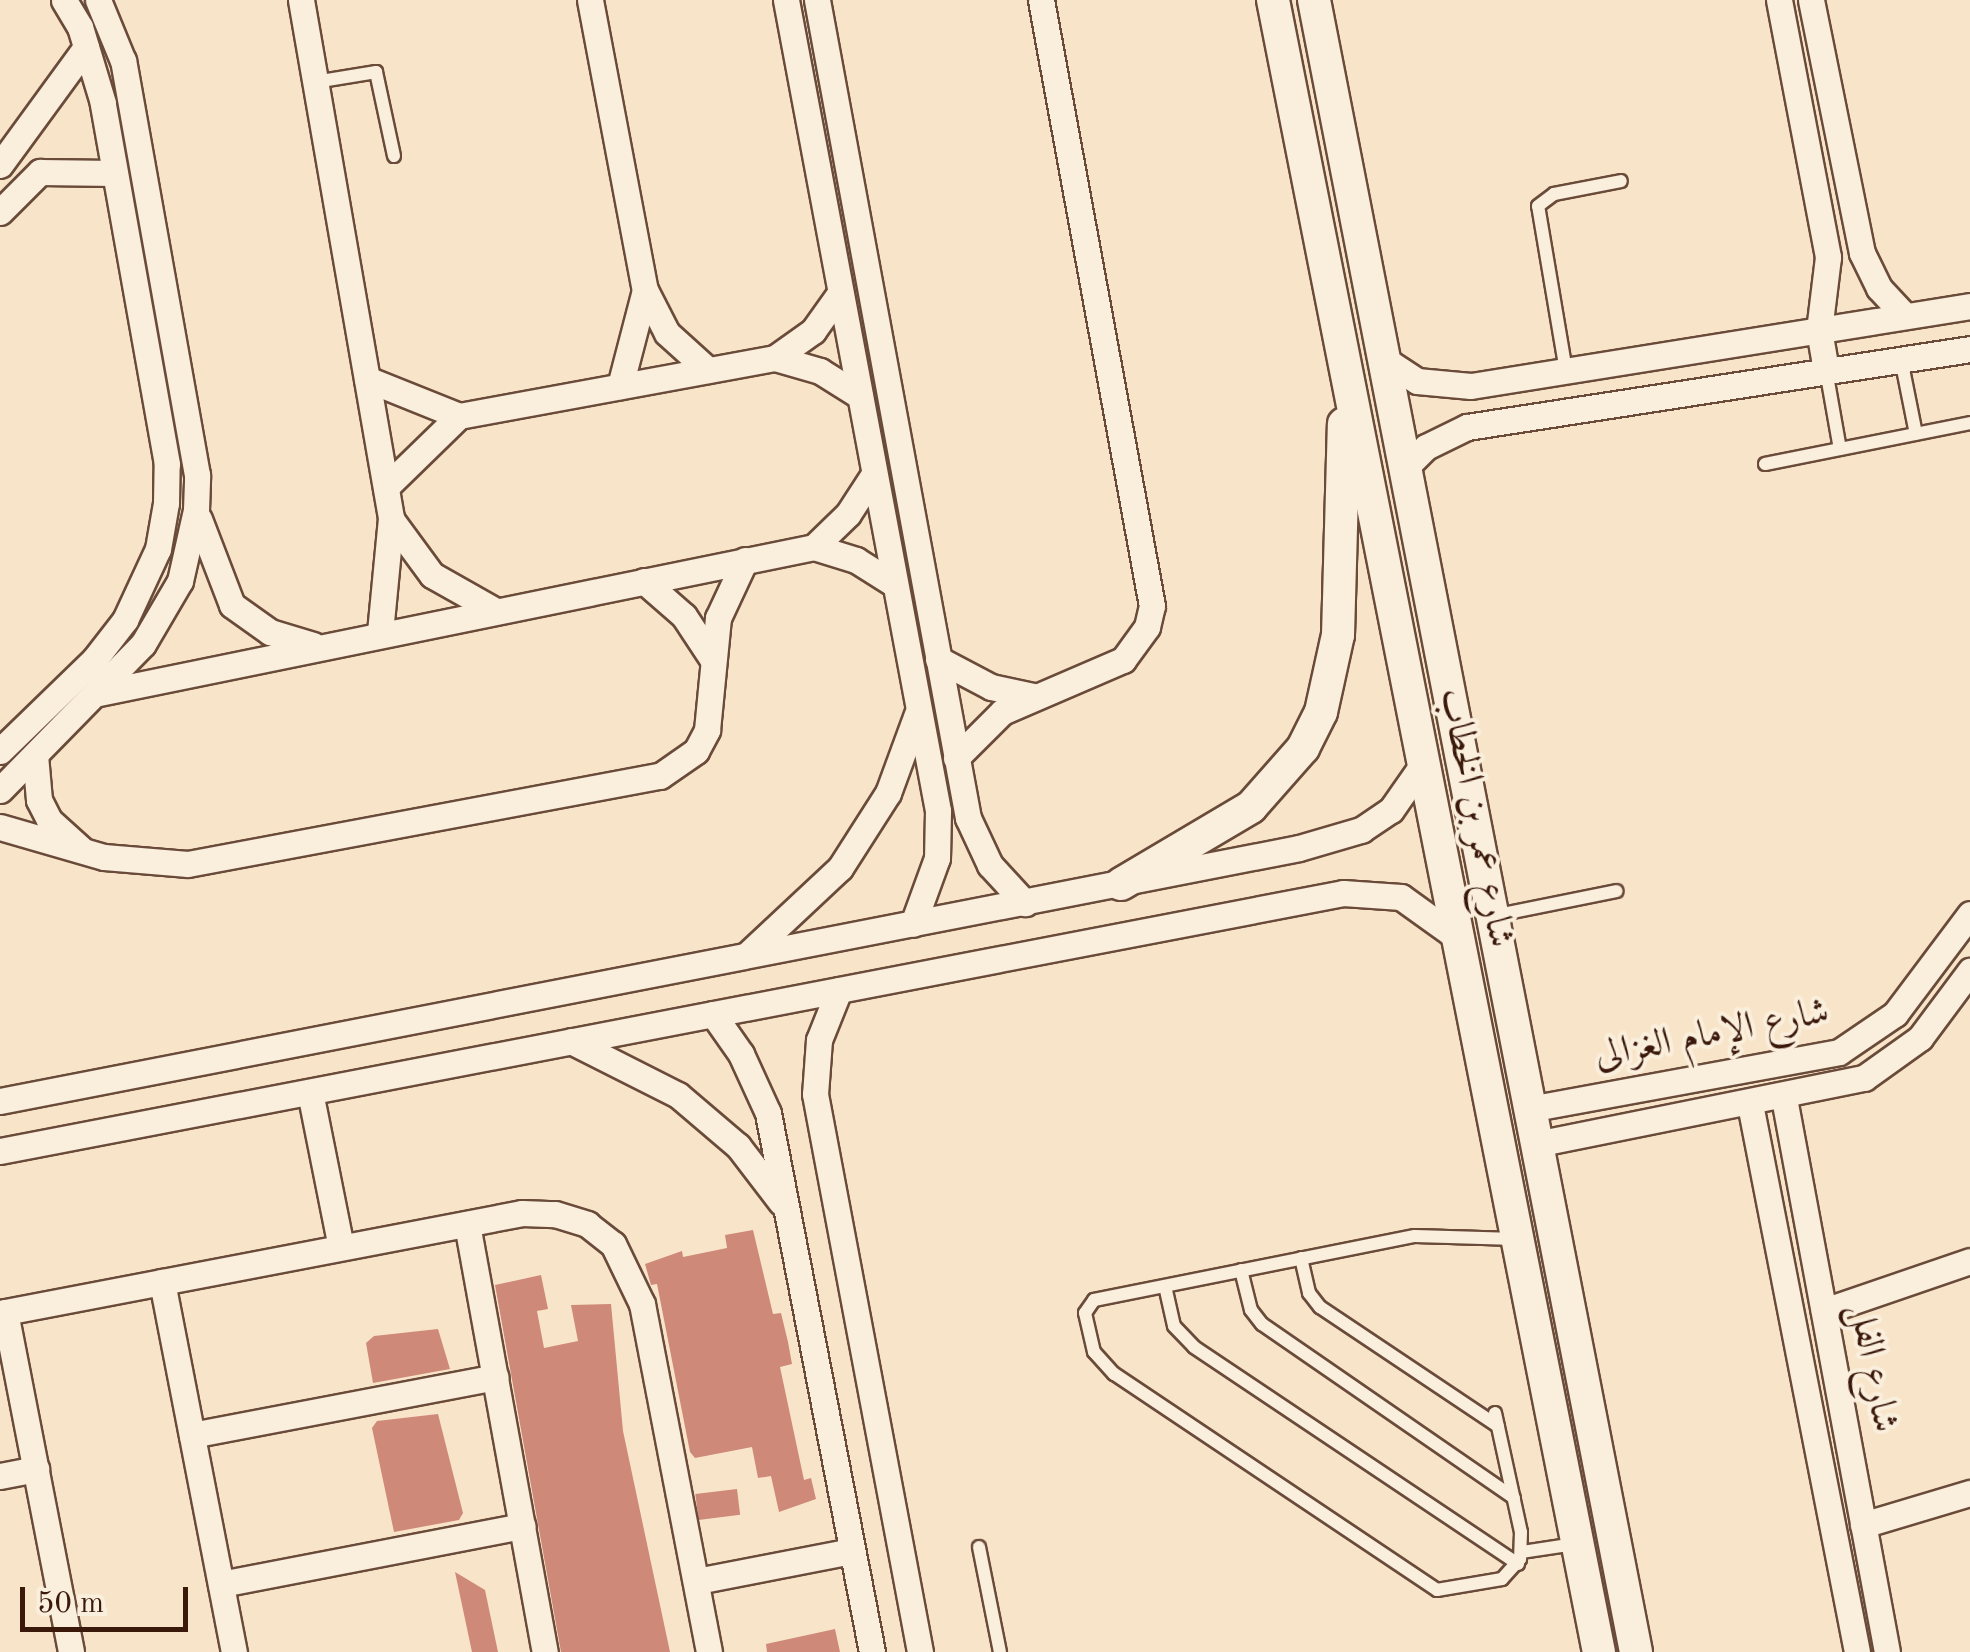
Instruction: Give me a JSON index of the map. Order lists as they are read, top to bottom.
{
  "streets": {
    "street": ["شارع عمر بن الخطاب", "شارع الإمام الغزالى", "شارع الفل"]
  },
  "crossings": [
    ["شارع عمر بن الخطاب", "شارع الإمام الغزالى"],
    ["شارع الإمام الغزالى", "شارع الفل"]
  ],
  "scale_bar": "50 m"
}
